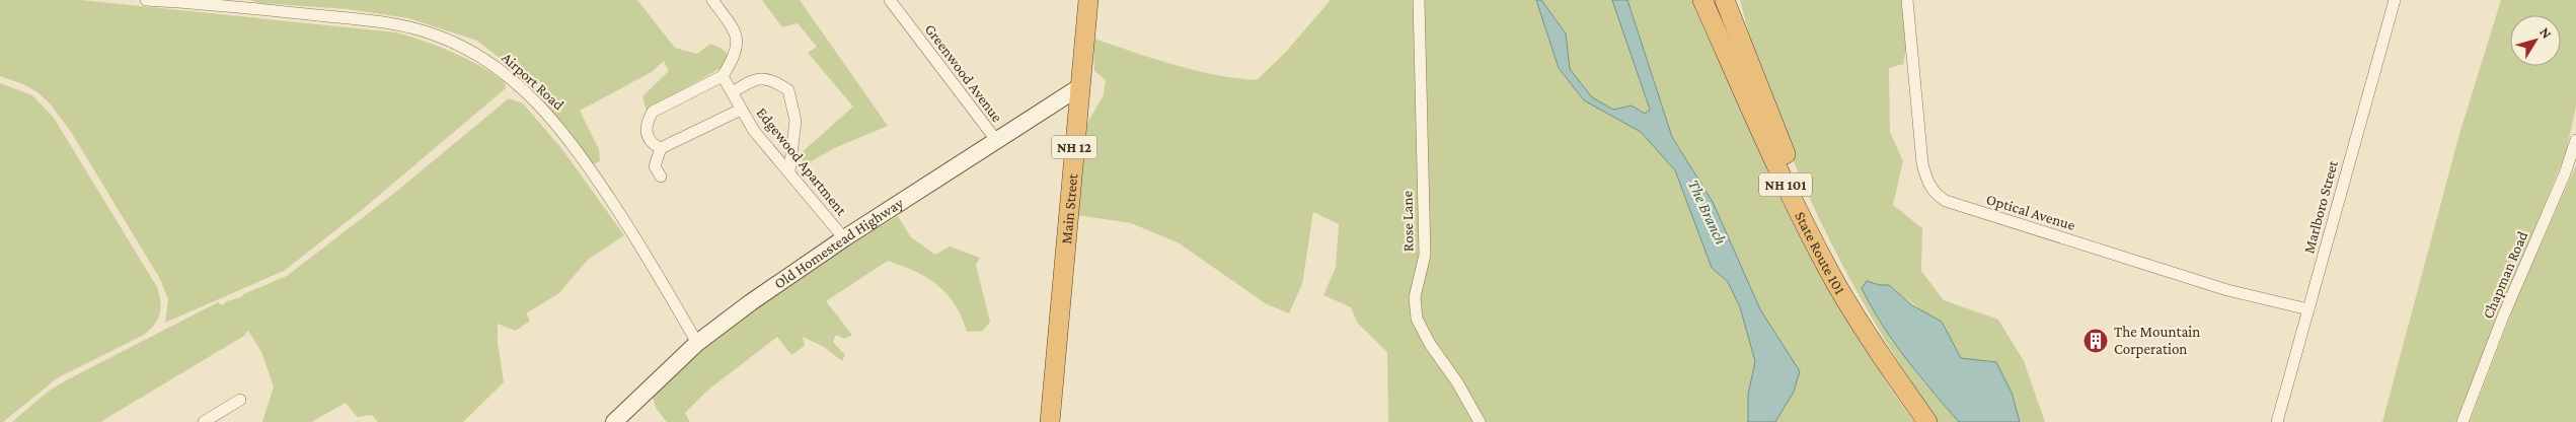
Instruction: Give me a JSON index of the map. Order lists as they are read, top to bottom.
{
  "streets": {
    "highway": [
      "NH 12",
      "NH 101",
      "Main Street",
      "State Route 101"
    ],
    "main road": ["Old Homestead Highway"],
    "street": [
      "Greenwood Avenue",
      "Airport Road",
      "Edgewood Apartment",
      "Marlboro Street",
      "Optical Avenue",
      "Rose Lane",
      "Chapman Road"
    ]
  },
  "crossings": [
    ["Greenwood Avenue", "Old Homestead Highway"],
    ["Airport Road", "Old Homestead Highway"],
    ["Edgewood Apartment", "Old Homestead Highway"],
    ["Marlboro Street", "Optical Avenue"],
    ["Main Street", "Old Homestead Highway"]
  ],
  "water": ["The Branch"],
  "places": {
    "building": ["The Mountain Corperation"]
  },
  "north": "top right"
}
